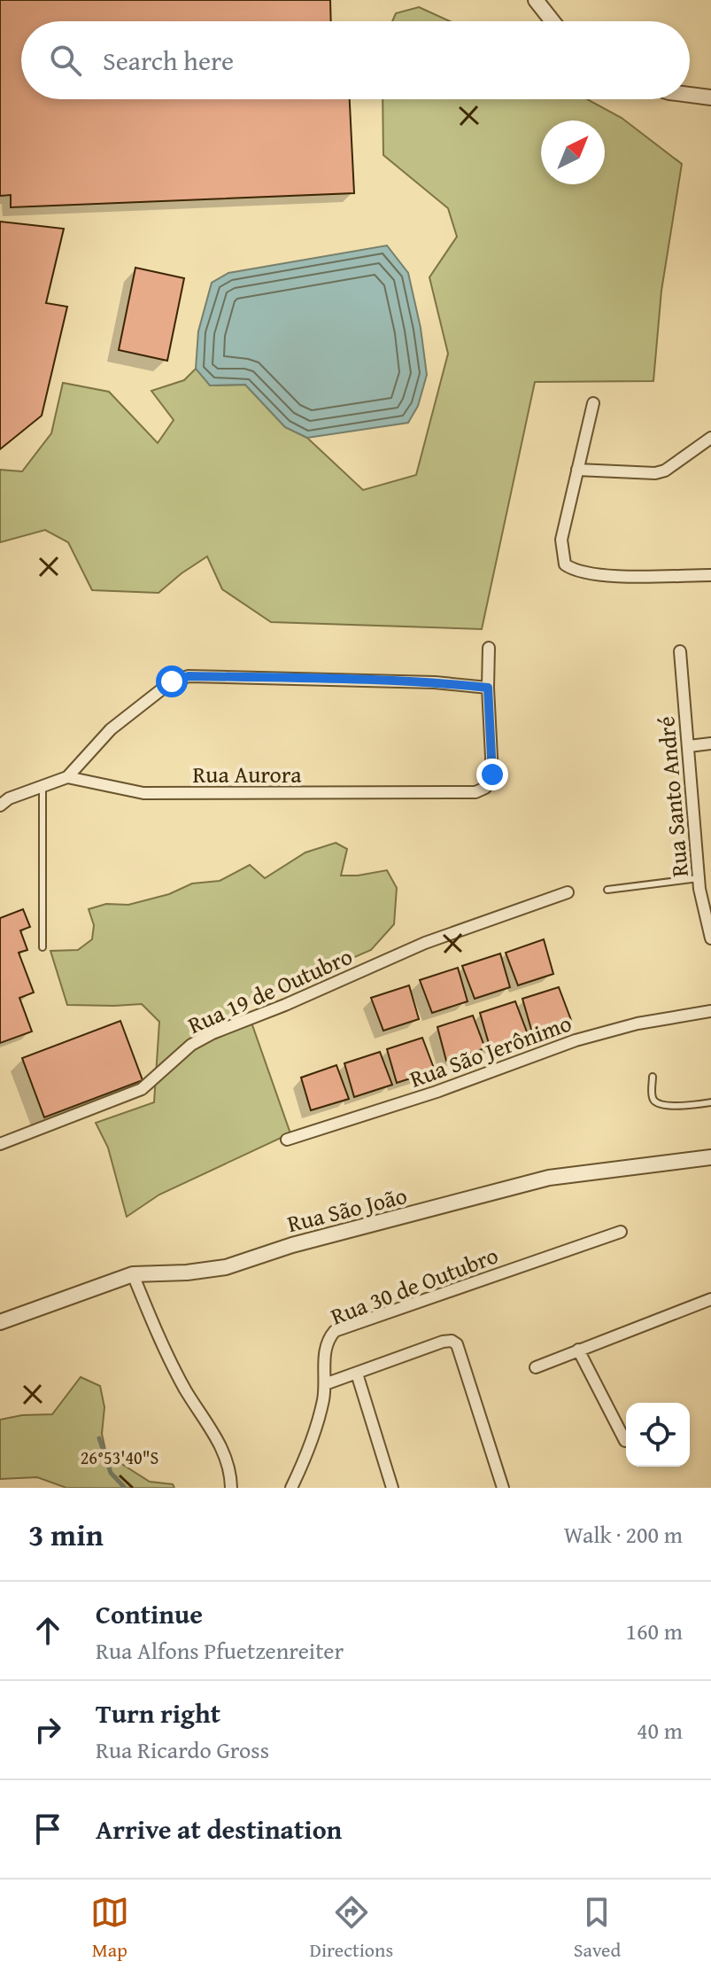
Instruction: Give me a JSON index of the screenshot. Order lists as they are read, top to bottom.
{
  "streets": {
    "street": [
      "Rua Aurora",
      "Rua Santo André",
      "Rua 19 de Outubro",
      "Rua São Jerônimo",
      "Rua São João",
      "Rua 30 de Outubro"
    ]
  },
  "north": "top right",
  "page": {
    "search": "Search here",
    "heading": ["3 min", "Walk · 200 m"],
    "list": [
      ["Continue", "Rua Alfons Pfuetzenreiter", "160 m"],
      ["Turn right", "Rua Ricardo Gross", "40 m"],
      "Arrive at destination"
    ],
    "nav": ["Map", "Directions", "Saved"]
  },
  "coordinates": ["26°53'40\"S"]
}
